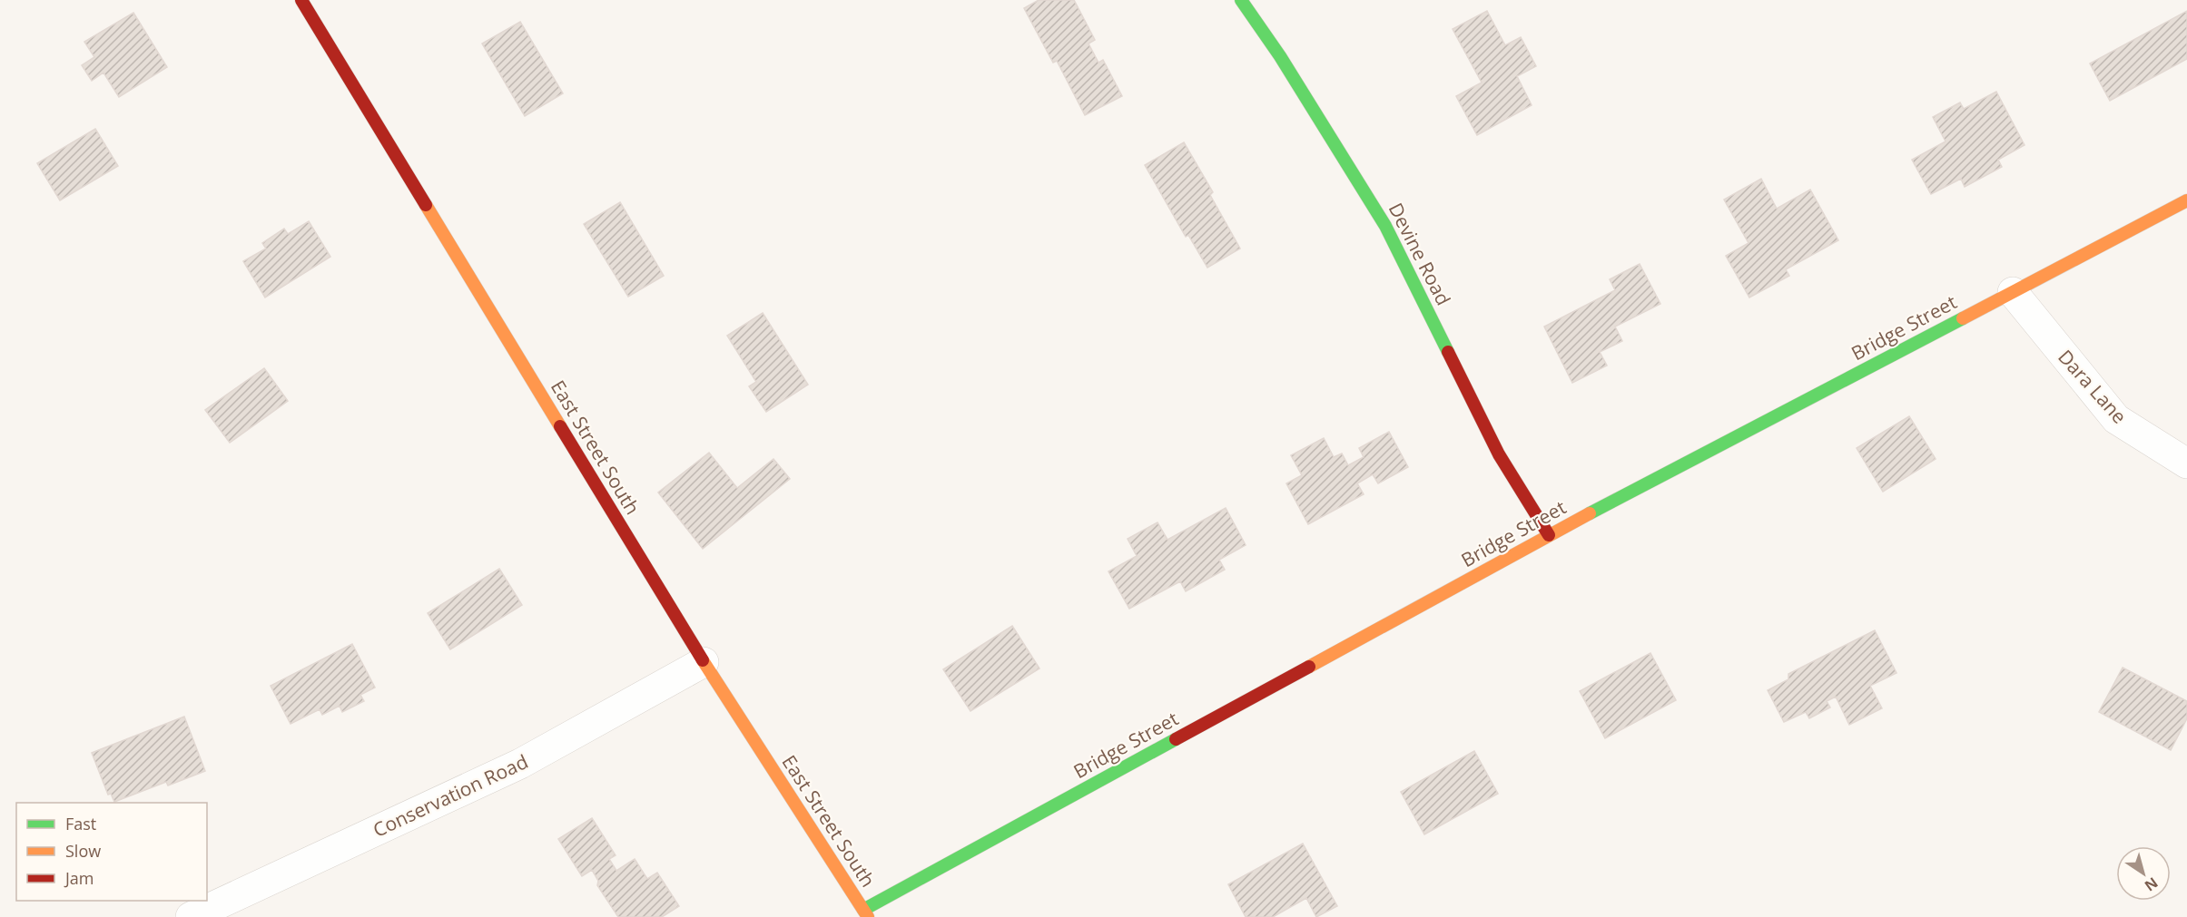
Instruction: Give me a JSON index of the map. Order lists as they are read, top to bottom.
{
  "streets": {
    "street": [
      "Devine Road",
      "Bridge Street",
      "Dara Lane",
      "East Street South",
      "Conservation Road"
    ]
  },
  "crossings": [
    ["Devine Road", "Bridge Street"],
    ["Bridge Street", "Dara Lane"],
    ["Bridge Street", "East Street South"],
    ["East Street South", "Conservation Road"]
  ],
  "legend": ["Fast", "Slow", "Jam"],
  "north": "bottom right"
}
